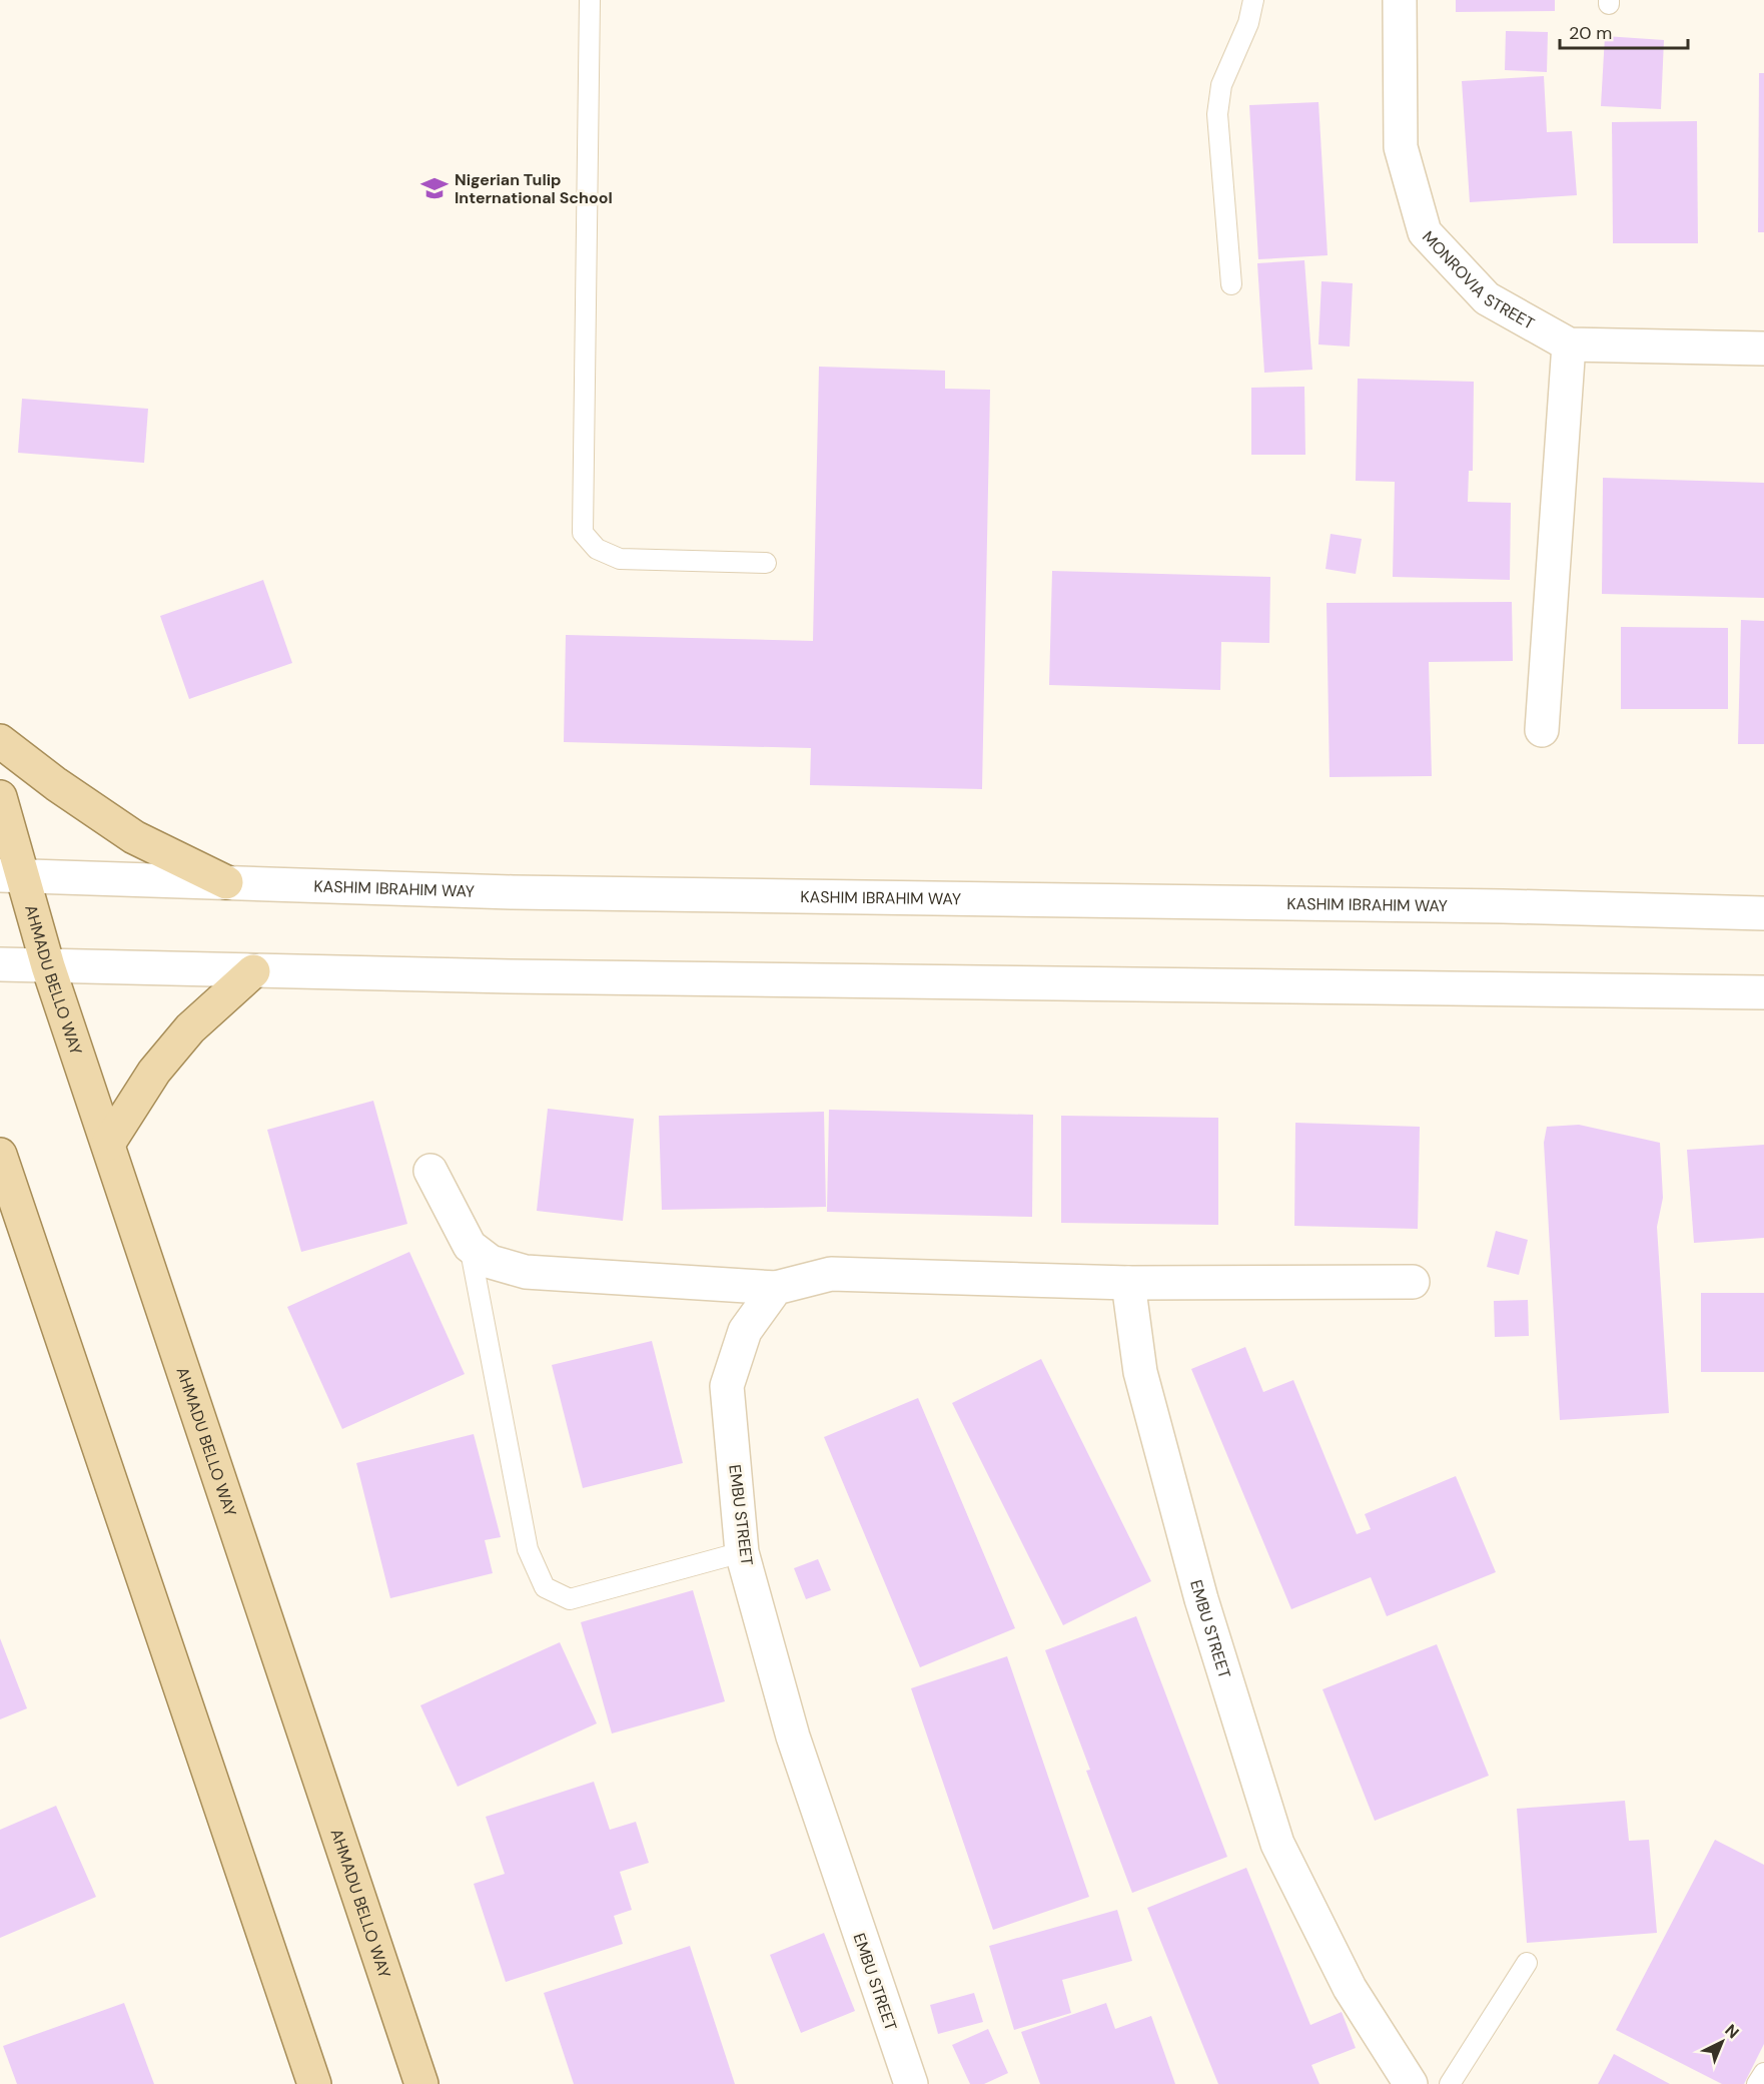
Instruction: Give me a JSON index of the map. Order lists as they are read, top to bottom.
{
  "streets": {
    "main road": ["AHMADU BELLO WAY"],
    "street": ["MONROVIA STREET", "KASHIM IBRAHIM WAY", "EMBU STREET"]
  },
  "crossings": [
    ["KASHIM IBRAHIM WAY", "AHMADU BELLO WAY"]
  ],
  "places": {
    "school or university": ["Nigerian Tulip International School"]
  },
  "scale_bar": "20 m",
  "north": "top right"
}
